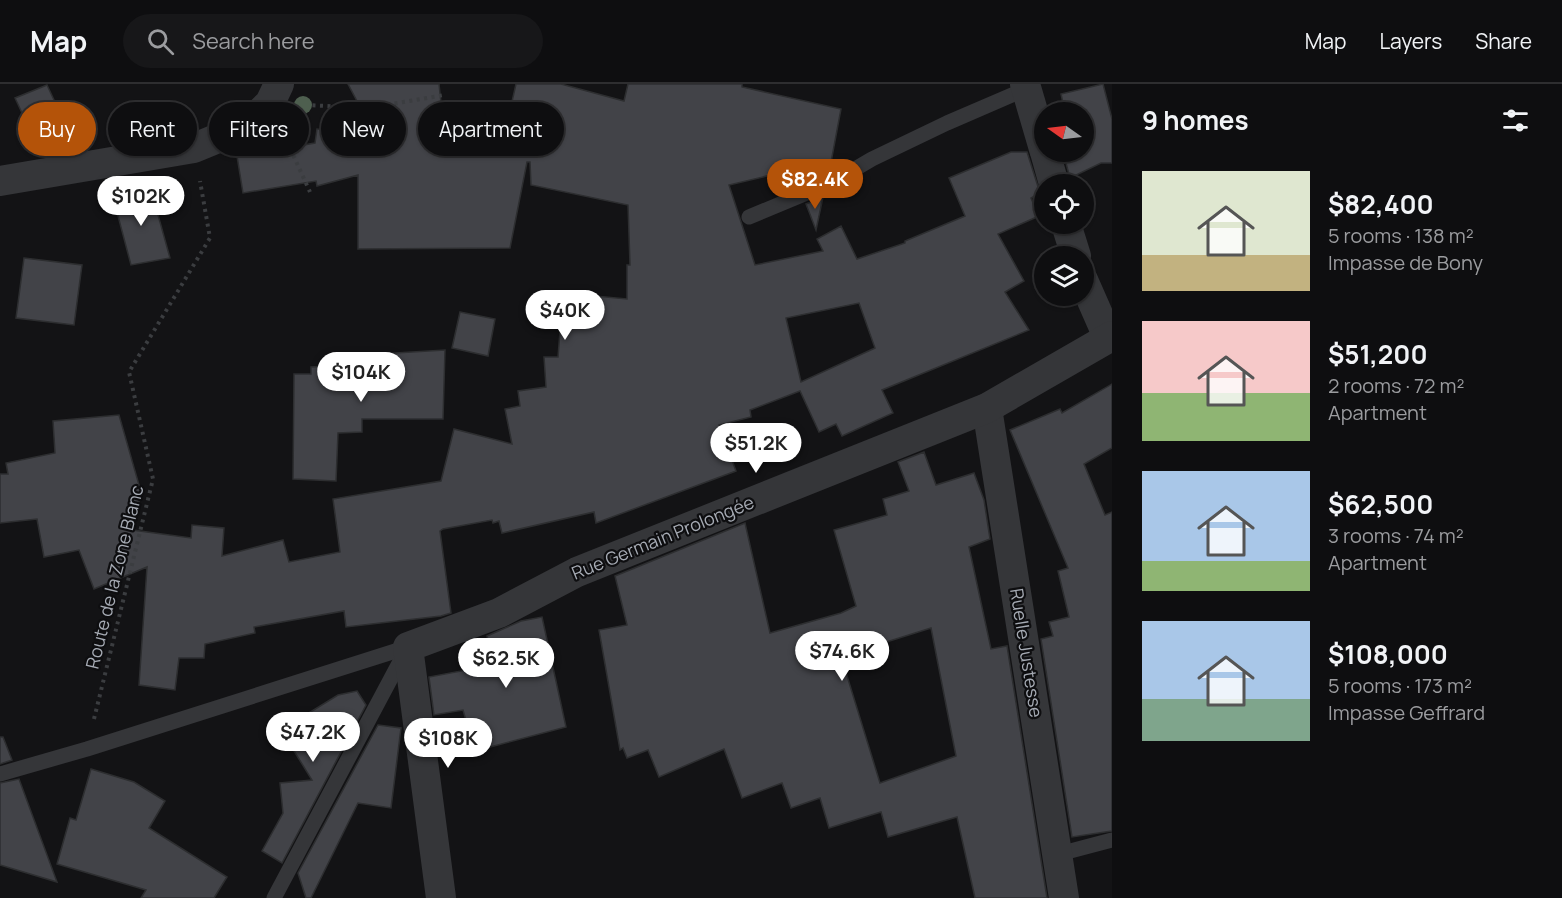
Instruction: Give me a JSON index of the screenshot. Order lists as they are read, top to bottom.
{
  "streets": {
    "street": ["Rue Germain Prolongée", "Ruelle Justesse"],
    "path": ["Route de la Zone Blanc"]
  },
  "crossings": [
    ["Rue Germain Prolongée", "Ruelle Justesse"]
  ],
  "north": "left",
  "page": {
    "header": "Map",
    "search": "Search here",
    "nav": ["Map", "Layers", "Share"],
    "heading": "9 homes",
    "chip": [
      "Buy",
      "Rent",
      "Filters",
      "New",
      "Apartment"
    ],
    "list": [
      {
        "name": "$82,400",
        "note": "5 rooms · 138 m² · Impasse de Bony"
      },
      {
        "name": "$51,200",
        "note": "2 rooms · 72 m² · Apartment"
      },
      {
        "name": "$62,500",
        "note": "3 rooms · 74 m² · Apartment"
      },
      {
        "name": "$108,000",
        "note": "5 rooms · 173 m² · Impasse Geffrard"
      }
    ],
    "price": [
      "$82.4K",
      "$102K",
      "$40K",
      "$104K",
      "$51.2K",
      "$74.6K",
      "$62.5K",
      "$47.2K",
      "$108K"
    ]
  }
}
